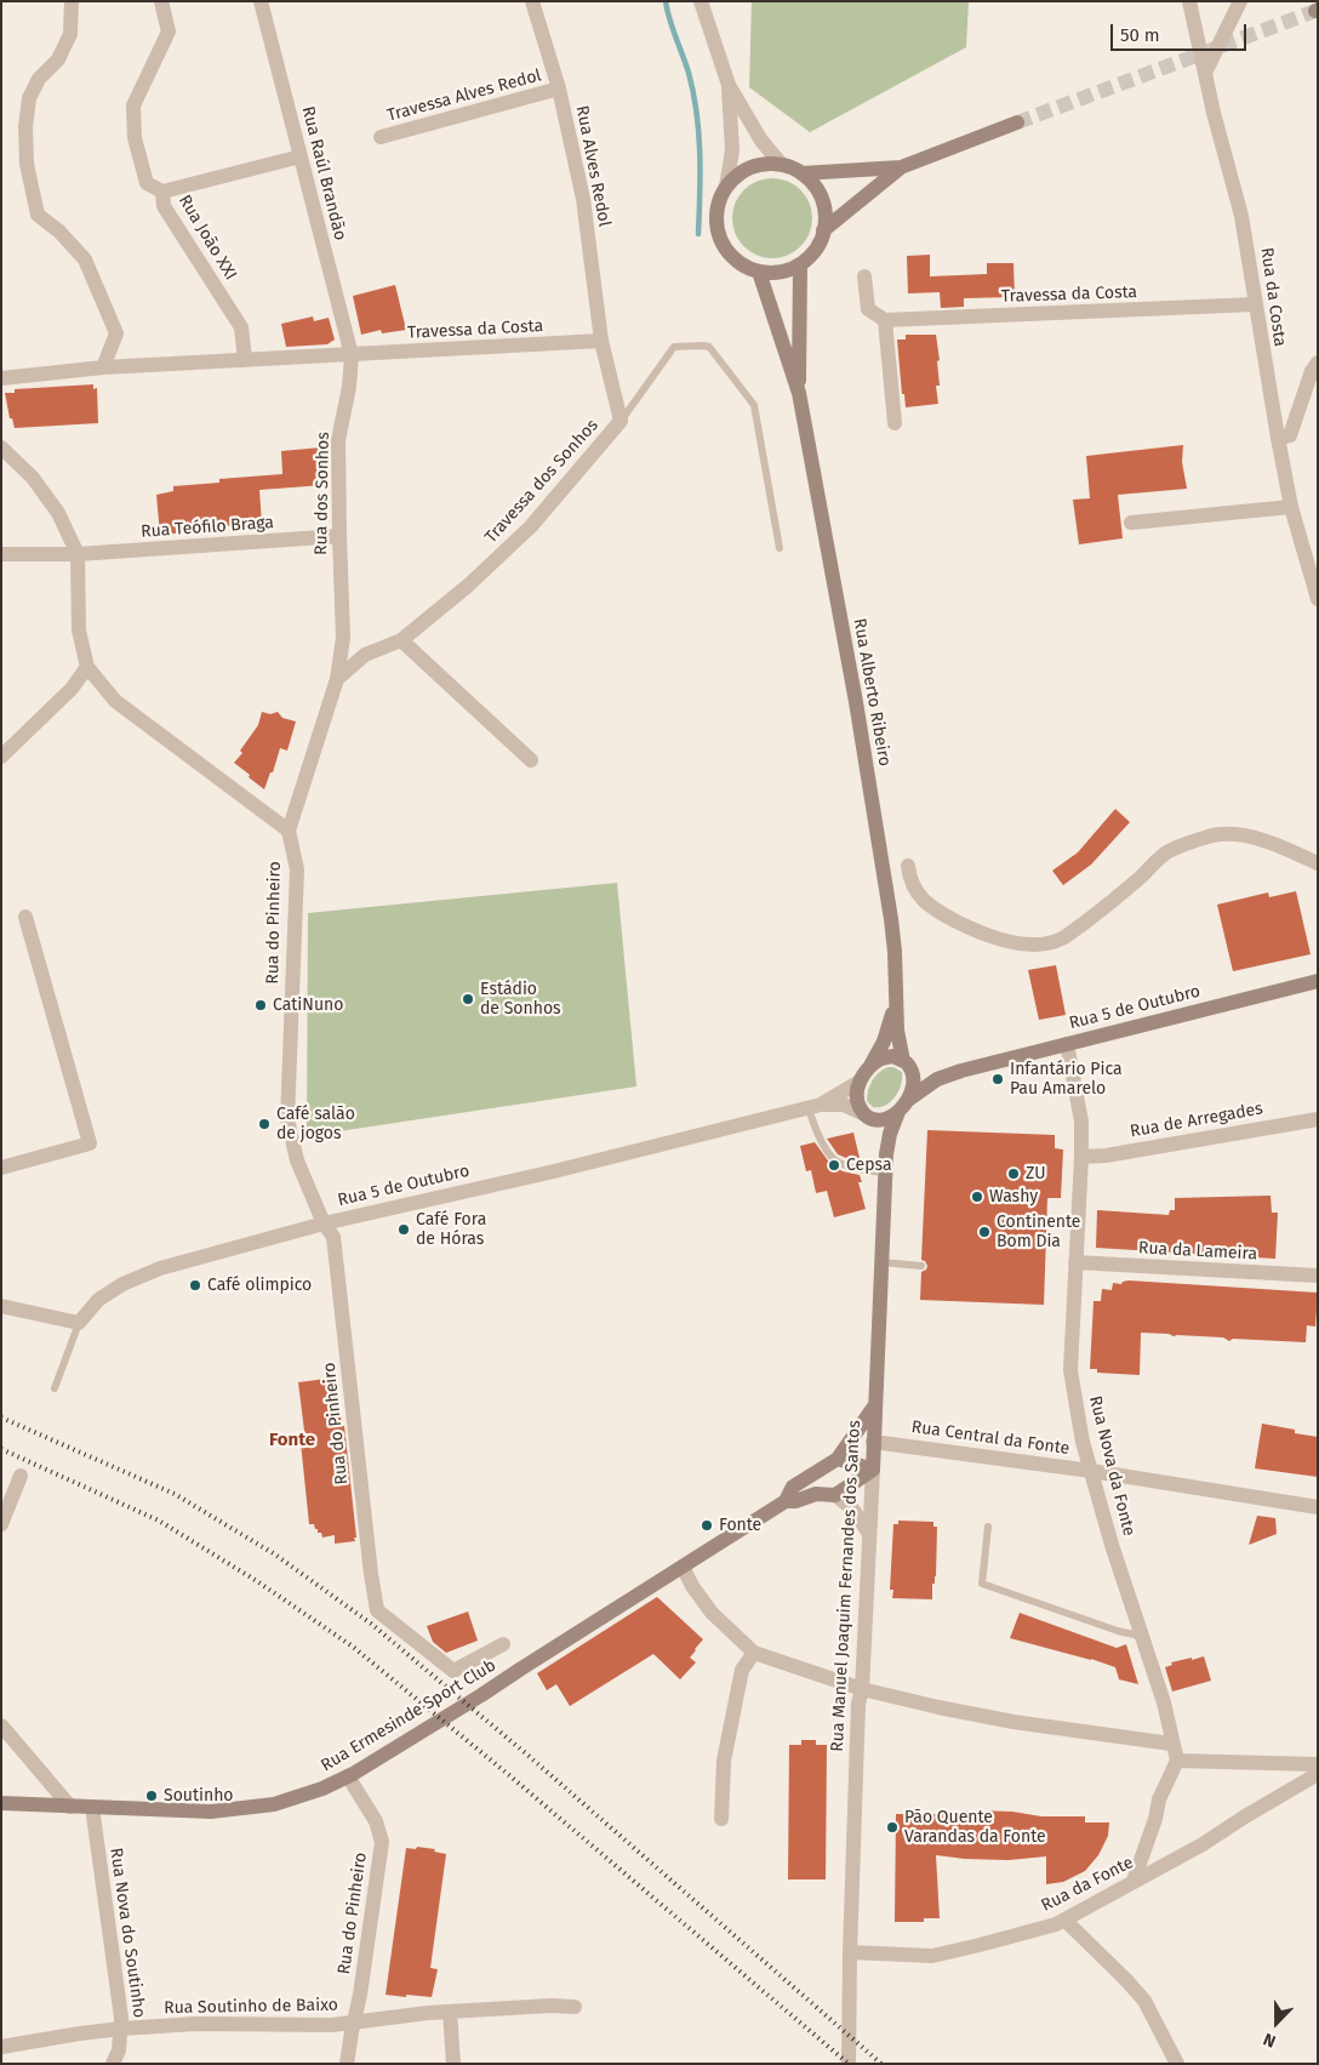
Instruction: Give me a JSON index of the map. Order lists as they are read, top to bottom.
{
  "streets": {
    "main road": [
      "Rua Alberto Ribeiro",
      "Rua 5 de Outubro",
      "Rua Manuel Joaquim Fernandes dos Santos",
      "Rua Ermesinde Sport Club"
    ],
    "street": [
      "Travessa Alves Redol",
      "Rua Alves Redol",
      "Rua Raúl Brandão",
      "Rua João XXI",
      "Travessa da Costa",
      "Rua da Costa",
      "Travessa dos Sonhos",
      "Rua dos Sonhos",
      "Rua Teófilo Braga",
      "Rua do Pinheiro",
      "Rua de Arregades",
      "Rua da Lameira",
      "Rua Central da Fonte",
      "Rua Nova da Fonte",
      "Rua da Fonte",
      "Rua Nova do Soutinho",
      "Rua Soutinho de Baixo"
    ]
  },
  "crossings": [
    ["Travessa Alves Redol", "Rua Alves Redol"],
    ["Rua Alves Redol", "Travessa da Costa"],
    ["Rua Alves Redol", "Travessa dos Sonhos"],
    ["Rua Raúl Brandão", "Travessa da Costa"],
    ["Rua Raúl Brandão", "Rua dos Sonhos"],
    ["Travessa da Costa", "Rua da Costa"],
    ["Travessa da Costa", "Travessa dos Sonhos"],
    ["Travessa da Costa", "Rua dos Sonhos"],
    ["Travessa dos Sonhos", "Rua dos Sonhos"],
    ["Rua dos Sonhos", "Rua Teófilo Braga"],
    ["Rua dos Sonhos", "Rua do Pinheiro"],
    ["Rua Alberto Ribeiro", "Rua 5 de Outubro"],
    ["Rua Alberto Ribeiro", "Rua Manuel Joaquim Fernandes dos Santos"],
    ["Rua do Pinheiro", "Rua 5 de Outubro"],
    ["Rua do Pinheiro", "Rua Ermesinde Sport Club"],
    ["Rua do Pinheiro", "Rua Soutinho de Baixo"],
    ["Rua 5 de Outubro", "Rua Nova da Fonte"],
    ["Rua 5 de Outubro", "Rua Manuel Joaquim Fernandes dos Santos"],
    ["Rua de Arregades", "Rua Nova da Fonte"],
    ["Rua da Lameira", "Rua Nova da Fonte"],
    ["Rua Central da Fonte", "Rua Nova da Fonte"],
    ["Rua Central da Fonte", "Rua Manuel Joaquim Fernandes dos Santos"],
    ["Rua Manuel Joaquim Fernandes dos Santos", "Rua Ermesinde Sport Club"],
    ["Rua Manuel Joaquim Fernandes dos Santos", "Rua da Fonte"],
    ["Rua Ermesinde Sport Club", "Rua Nova do Soutinho"],
    ["Rua Nova do Soutinho", "Rua Soutinho de Baixo"]
  ],
  "districts": ["Fonte"],
  "places": [
    "Estádio de Sonhos",
    "CatiNuno",
    "Infantário Pica Pau Amarelo",
    "Café salão de jogos",
    "Cepsa",
    "ZU",
    "Washy",
    "Café Fora de Hóras",
    "Continente Bom Dia",
    "Café olimpico",
    "Fonte",
    "Soutinho",
    "Pão Quente Varandas da Fonte"
  ],
  "scale_bar": "50 m",
  "north": "bottom"
}
